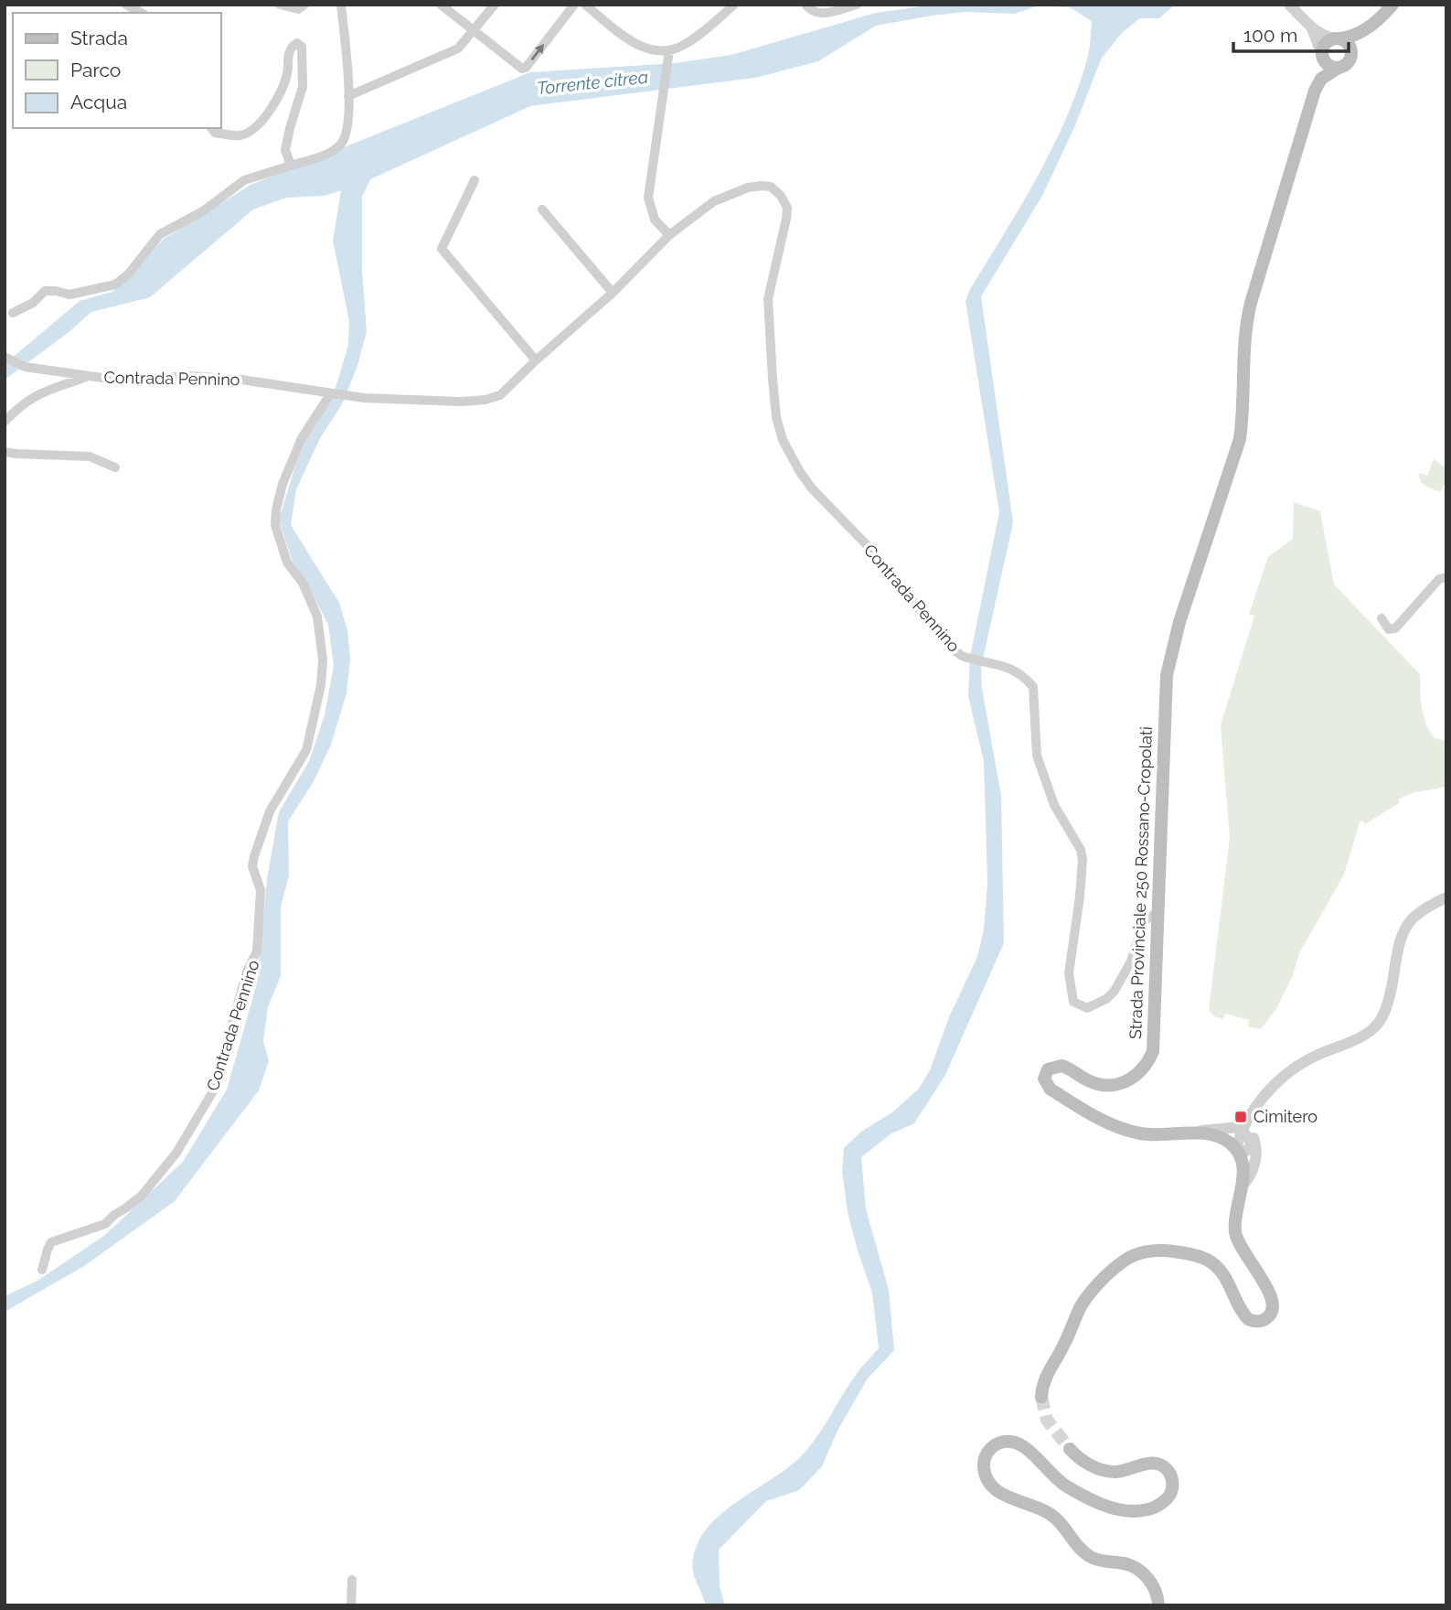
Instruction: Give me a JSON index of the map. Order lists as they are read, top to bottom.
{
  "streets": {
    "main road": ["Strada Provinciale 250 Rossano-Cropolati"],
    "street": ["Contrada Pennino"]
  },
  "water": ["Torrente citrea"],
  "places": {
    "transit": ["Cimitero"]
  },
  "legend": ["Strada", "Parco", "Acqua"],
  "scale_bar": "100 m"
}
